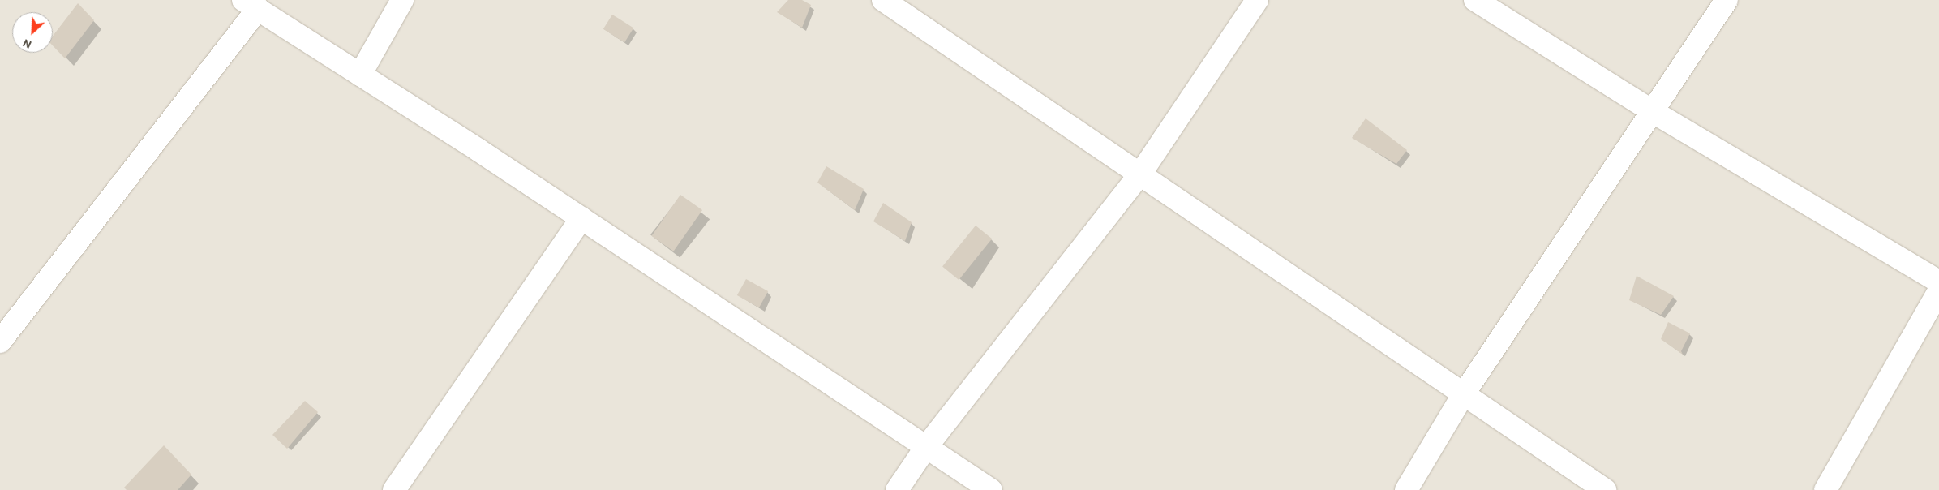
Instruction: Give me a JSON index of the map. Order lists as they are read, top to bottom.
{
  "north": "bottom left"
}
